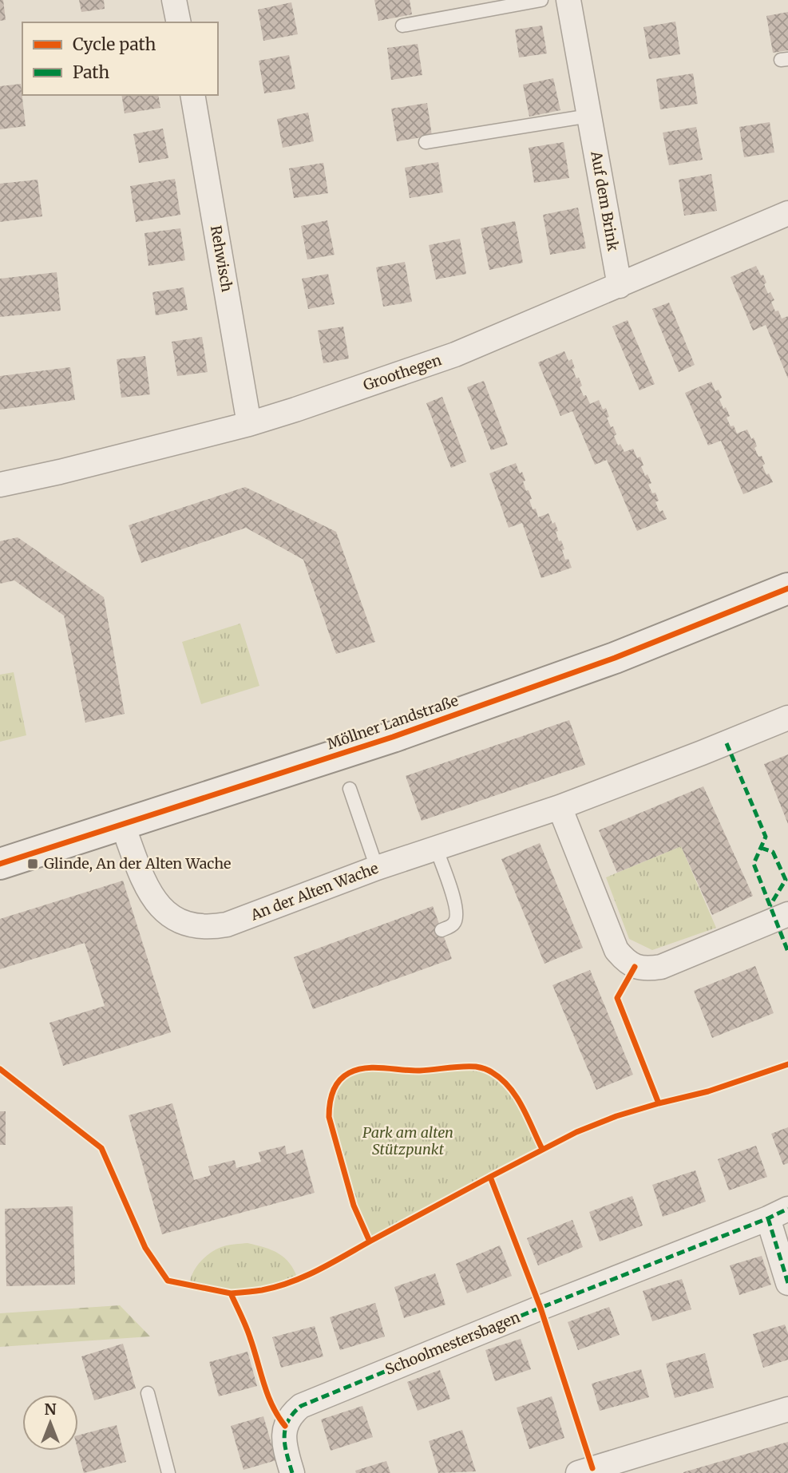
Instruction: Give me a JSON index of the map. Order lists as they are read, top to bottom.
{
  "streets": {
    "main road": ["Möllner Landstraße"],
    "street": [
      "Auf dem Brink",
      "Rehwisch",
      "Groothegen",
      "An der Alten Wache",
      "Schoolmestersbagen"
    ]
  },
  "crossings": [
    ["Auf dem Brink", "Groothegen"],
    ["Rehwisch", "Groothegen"],
    ["Möllner Landstraße", "An der Alten Wache"]
  ],
  "parks": ["Park am alten Stützpunkt"],
  "places": {
    "transit": ["Glinde, An der Alten Wache"]
  },
  "legend": ["Cycle path", "Path"],
  "north": "top"
}
